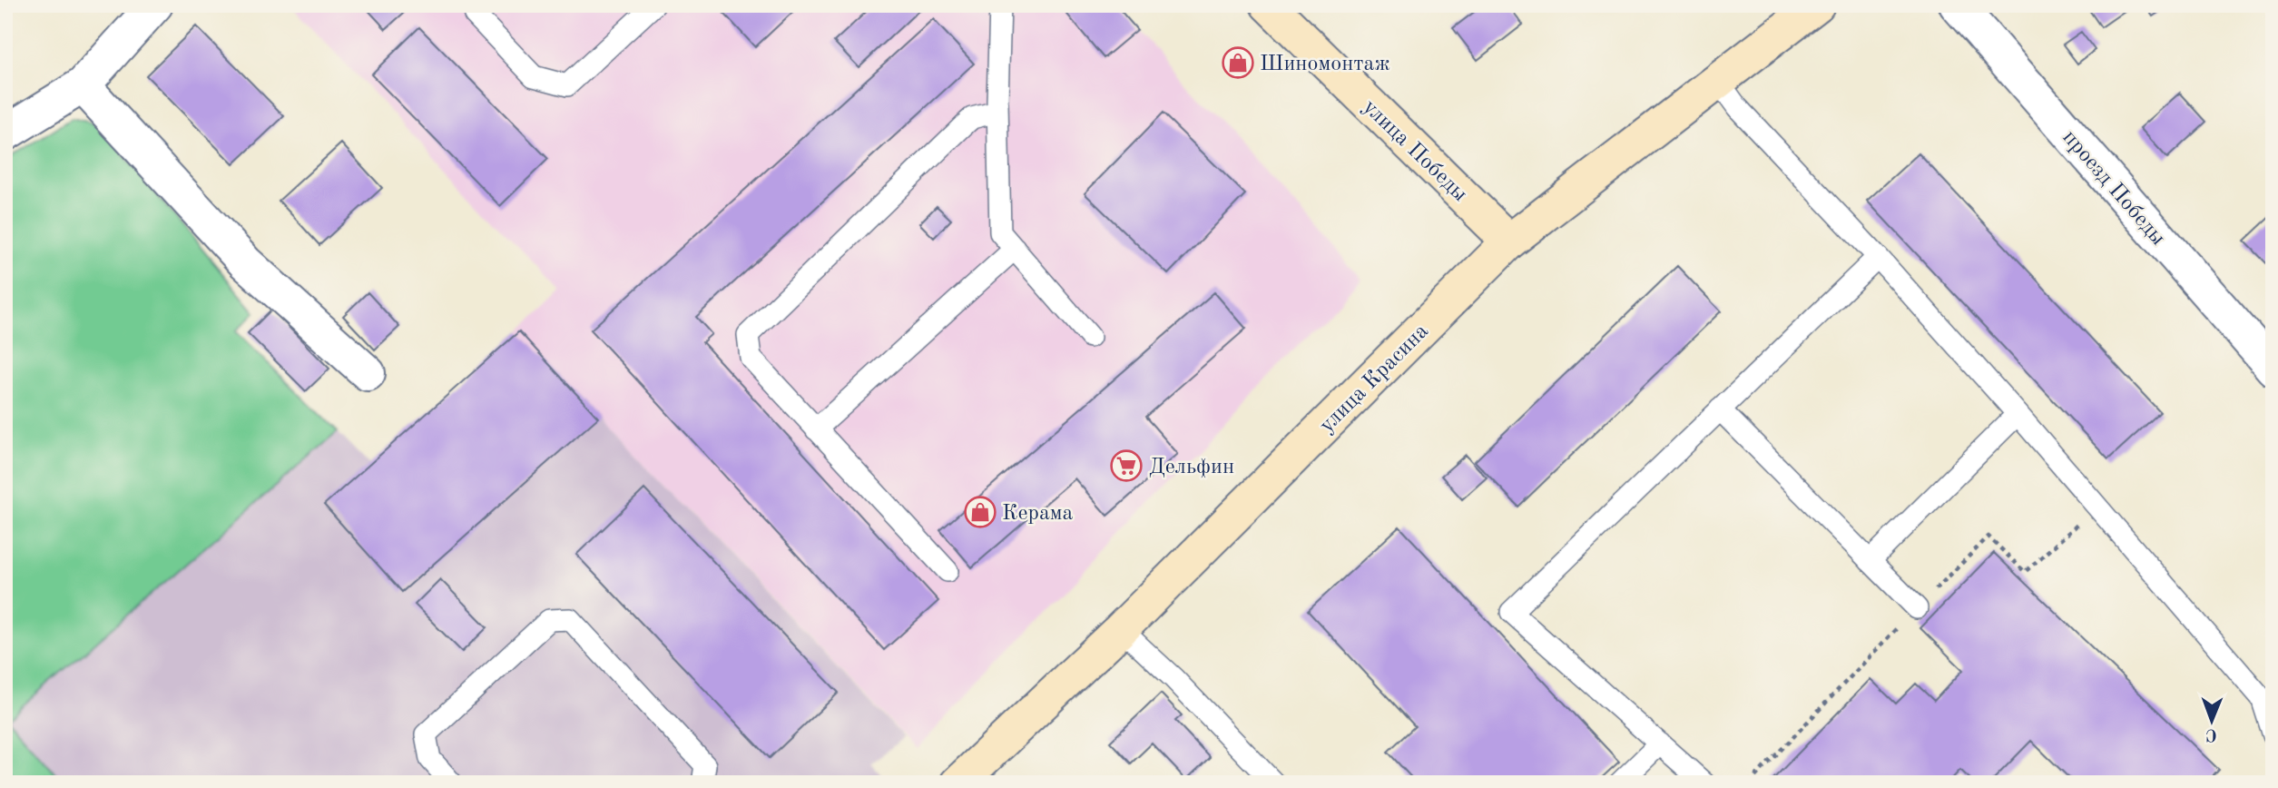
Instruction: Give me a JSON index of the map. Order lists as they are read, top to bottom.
{
  "streets": {
    "street": ["улица Победы", "проезд Победы", "улица Красина"]
  },
  "crossings": [
    ["улица Победы", "улица Красина"]
  ],
  "places": {
    "shop": ["Шиномонтаж", "Керама"],
    "supermarket": ["Дельфин"]
  },
  "north": "bottom"
}
